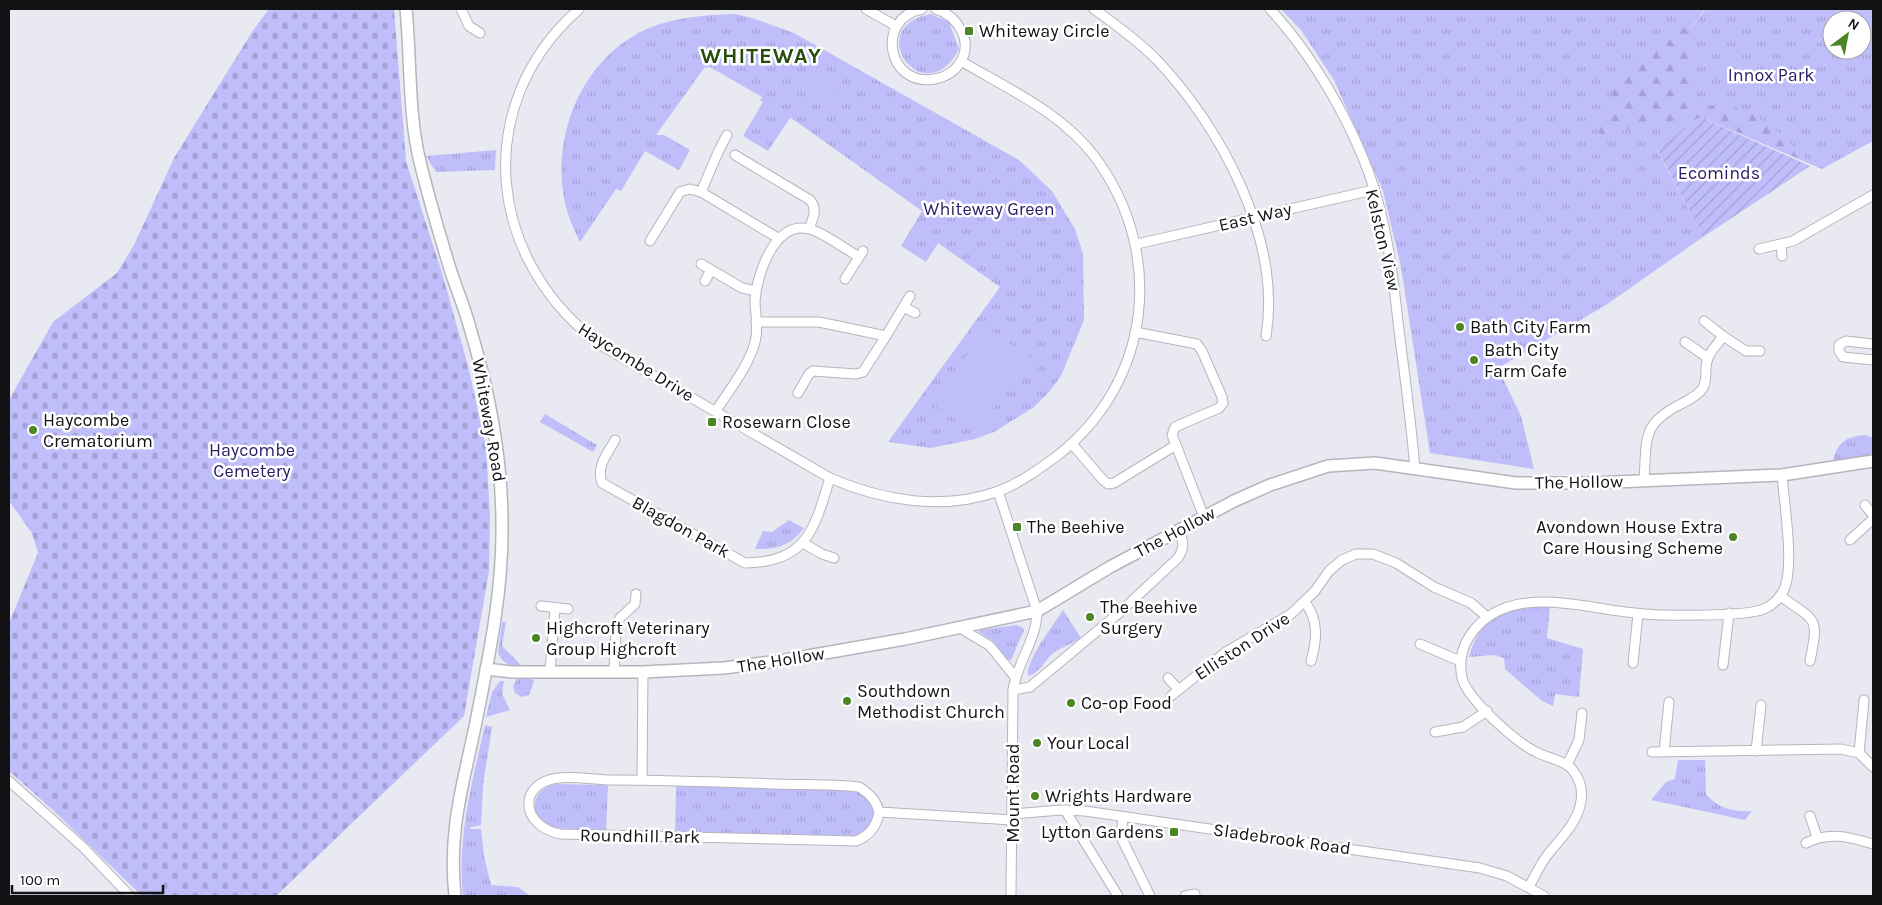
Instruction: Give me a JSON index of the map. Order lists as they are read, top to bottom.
{
  "streets": {
    "street": [
      "East Way",
      "Kelston View",
      "Haycombe Drive",
      "Whiteway Road",
      "The Hollow",
      "Blagdon Park",
      "Elliston Drive",
      "Mount Road",
      "Roundhill Park",
      "Sladebrook Road"
    ]
  },
  "crossings": [
    ["East Way", "Kelston View"],
    ["East Way", "Haycombe Drive"],
    ["Kelston View", "The Hollow"],
    ["Haycombe Drive", "Blagdon Park"],
    ["Whiteway Road", "The Hollow"],
    ["The Hollow", "Mount Road"],
    ["Mount Road", "Sladebrook Road"]
  ],
  "districts": ["WHITEWAY"],
  "parks": [
    "Innox Park",
    "Ecominds",
    "Whiteway Green",
    "Haycombe Cemetery"
  ],
  "places": {
    "transit": [
      "Whiteway Circle",
      "Rosewarn Close",
      "The Beehive",
      "Lytton Gardens"
    ],
    "other": [
      "Bath City Farm",
      "Bath City Farm Cafe",
      "Haycombe Crematorium",
      "Avondown House Extra Care Housing Scheme",
      "The Beehive Surgery",
      "Highcroft Veterinary Group Highcroft",
      "Southdown Methodist Church",
      "Co-op Food",
      "Your Local",
      "Wrights Hardware"
    ]
  },
  "scale_bar": "100 m",
  "north": "top right"
}
